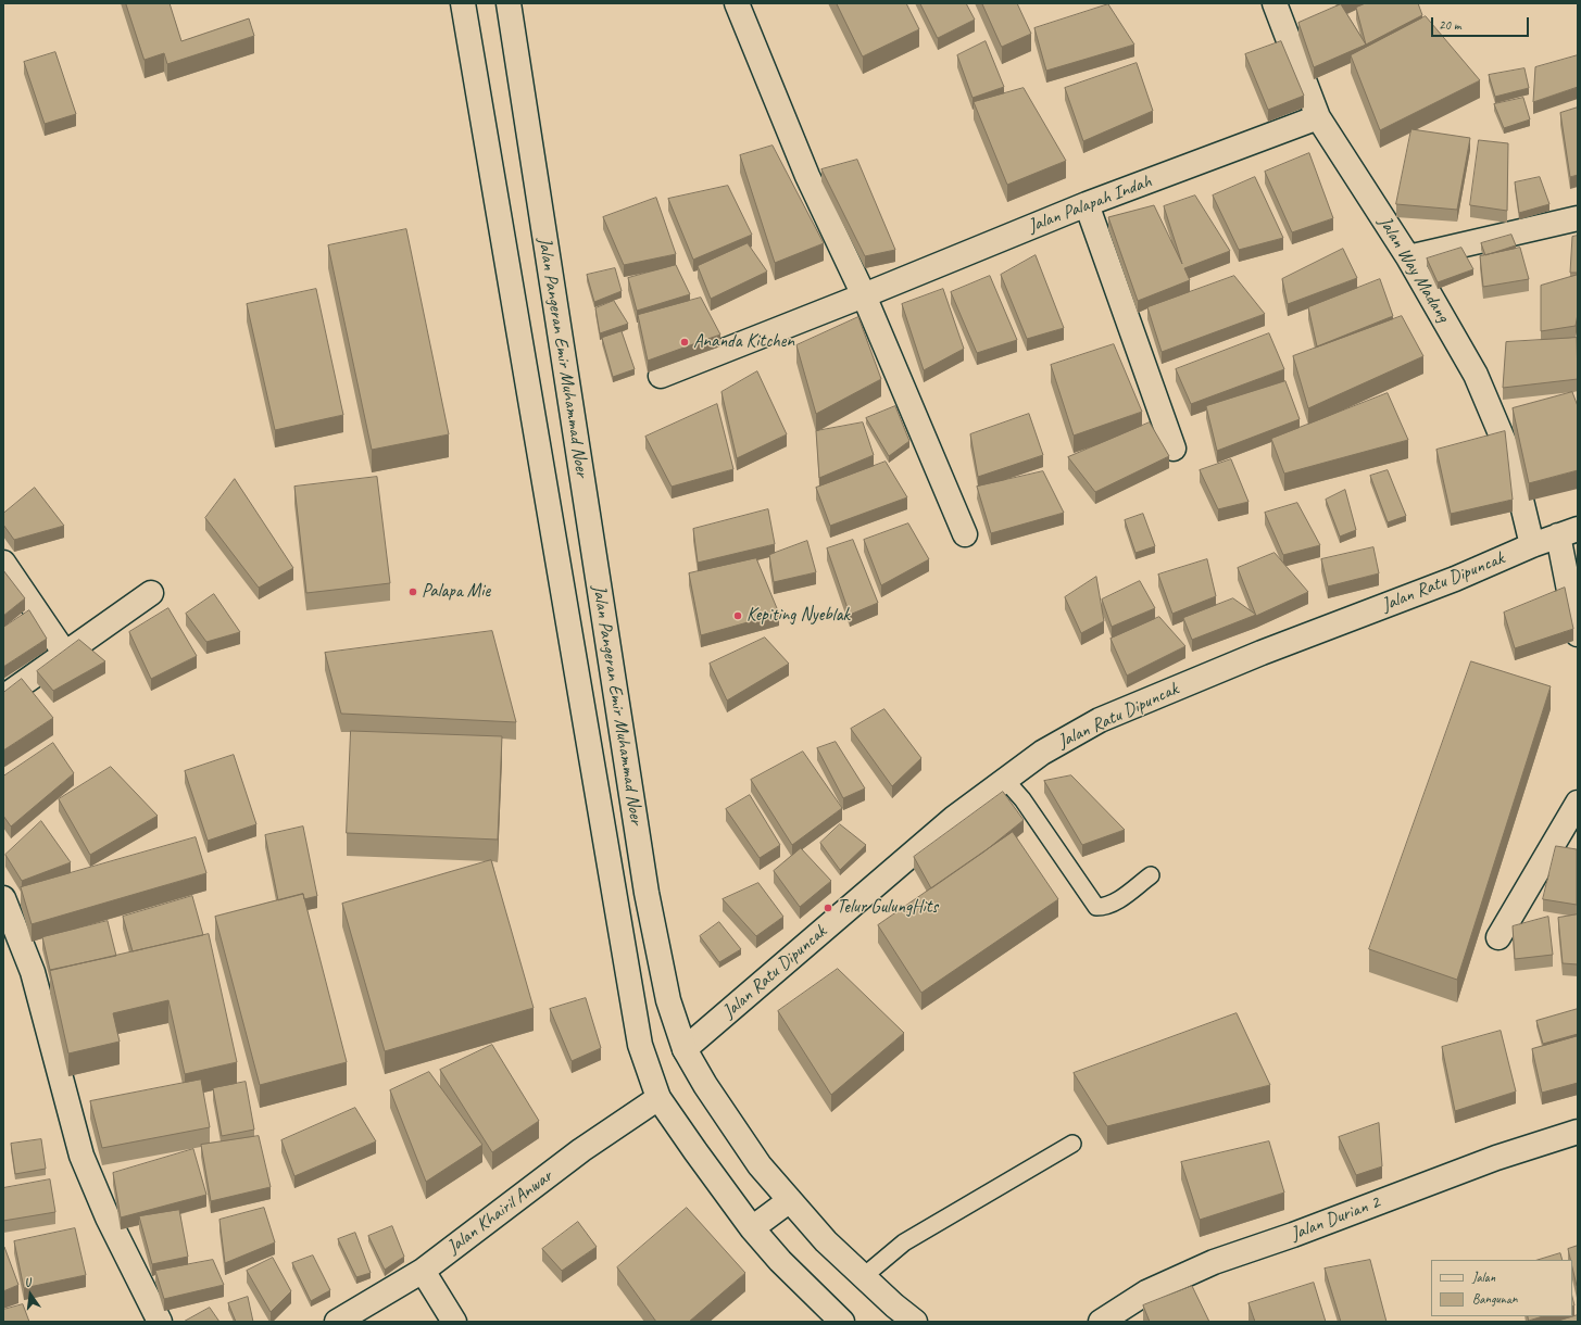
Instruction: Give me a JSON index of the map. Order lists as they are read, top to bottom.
{
  "streets": {
    "street": [
      "Jalan Palapah Indah",
      "Jalan Way Madang",
      "Jalan Pangeran Emir Muhammad Noer",
      "Jalan Ratu Dipuncak",
      "Jalan Khairil Anwar",
      "Jalan Durian 2"
    ]
  },
  "crossings": [
    ["Jalan Palapah Indah", "Jalan Way Madang"],
    ["Jalan Way Madang", "Jalan Ratu Dipuncak"],
    ["Jalan Pangeran Emir Muhammad Noer", "Jalan Ratu Dipuncak"],
    ["Jalan Pangeran Emir Muhammad Noer", "Jalan Khairil Anwar"]
  ],
  "places": [
    "Ananda Kitchen",
    "Palapa Mie",
    "Kepiting Nyeblak",
    "Telur GulungHits"
  ],
  "legend": ["Jalan", "Bangunan"],
  "scale_bar": "20 m",
  "north": "top"
}
